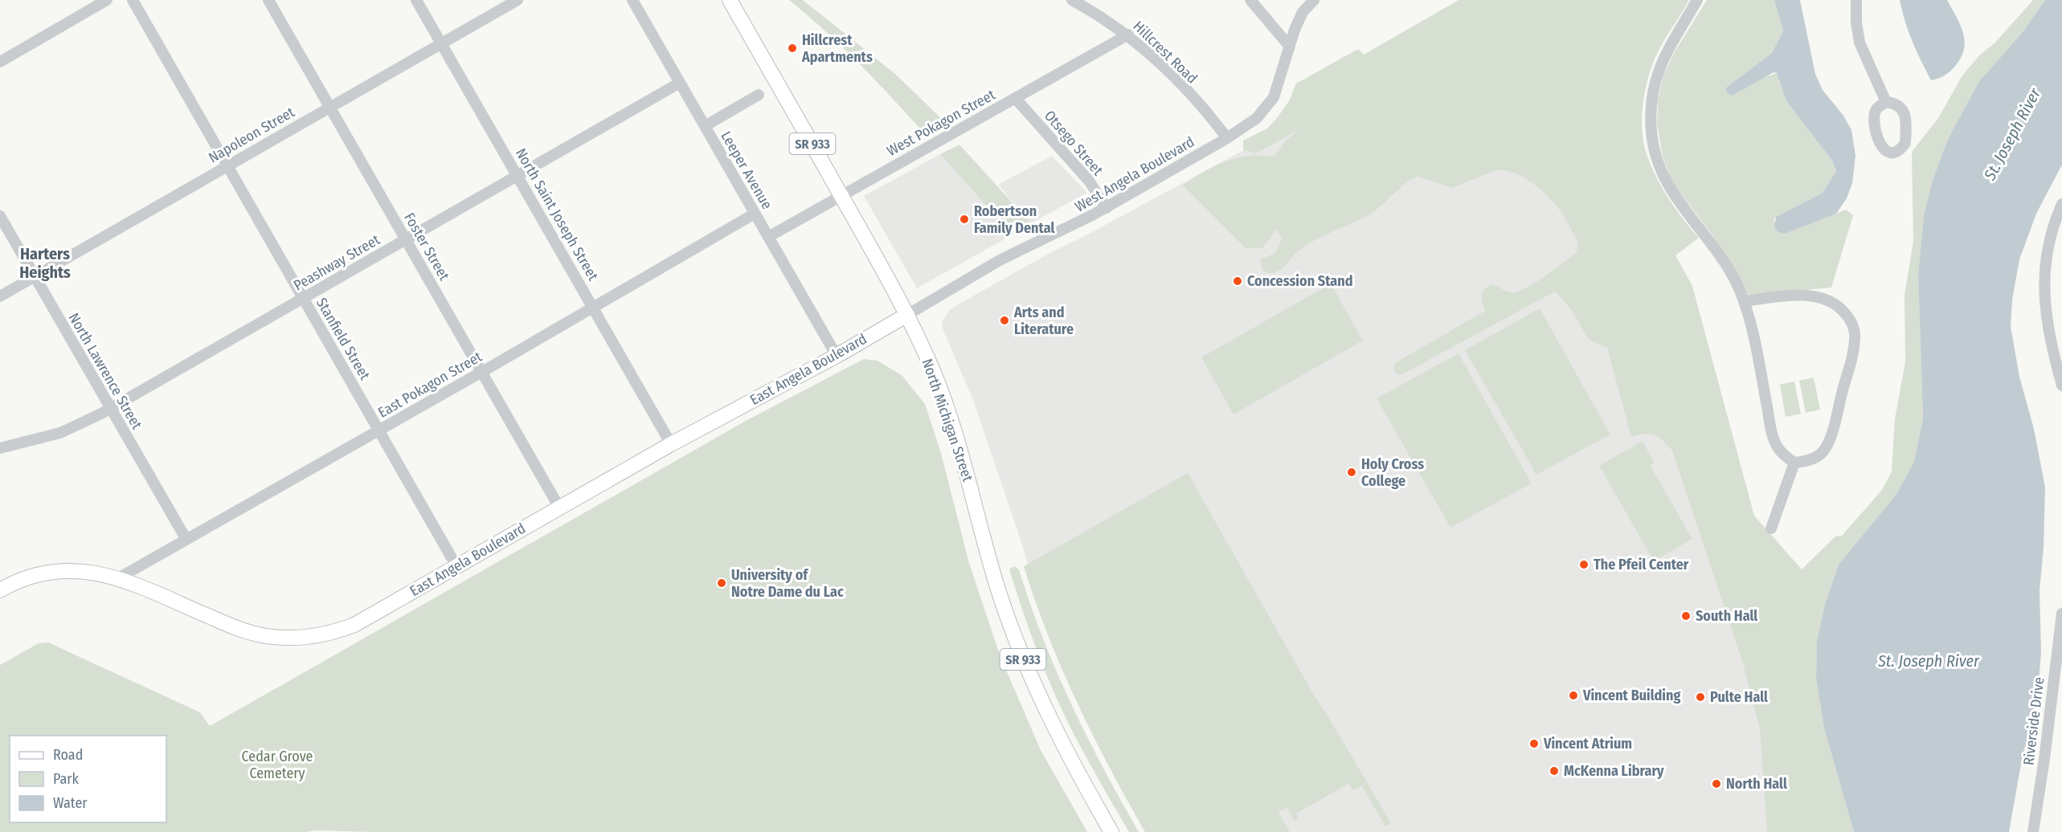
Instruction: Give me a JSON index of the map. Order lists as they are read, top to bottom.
{
  "streets": {
    "main road": ["SR 933", "East Angela Boulevard", "North Michigan Street"],
    "street": [
      "Hillcrest Road",
      "West Pokagon Street",
      "Napoleon Street",
      "Otsego Street",
      "Leeper Avenue",
      "West Angela Boulevard",
      "North Saint Joseph Street",
      "Foster Street",
      "Peashway Street",
      "Stanfield Street",
      "North Lawrence Street",
      "East Pokagon Street",
      "Riverside Drive"
    ]
  },
  "crossings": [
    ["Hillcrest Road", "West Pokagon Street"],
    ["Hillcrest Road", "West Angela Boulevard"],
    ["West Pokagon Street", "Otsego Street"],
    ["West Pokagon Street", "Leeper Avenue"],
    ["West Pokagon Street", "North Michigan Street"],
    ["Napoleon Street", "North Saint Joseph Street"],
    ["Napoleon Street", "Foster Street"],
    ["Napoleon Street", "Stanfield Street"],
    ["Napoleon Street", "North Lawrence Street"],
    ["Otsego Street", "West Angela Boulevard"],
    ["Leeper Avenue", "Peashway Street"],
    ["Leeper Avenue", "East Angela Boulevard"],
    ["Leeper Avenue", "East Pokagon Street"],
    ["West Angela Boulevard", "East Angela Boulevard"],
    ["West Angela Boulevard", "North Michigan Street"],
    ["North Saint Joseph Street", "Peashway Street"],
    ["North Saint Joseph Street", "East Angela Boulevard"],
    ["North Saint Joseph Street", "East Pokagon Street"],
    ["Foster Street", "Peashway Street"],
    ["Foster Street", "East Angela Boulevard"],
    ["Foster Street", "East Pokagon Street"],
    ["Peashway Street", "Stanfield Street"],
    ["Peashway Street", "North Lawrence Street"],
    ["Stanfield Street", "East Angela Boulevard"],
    ["Stanfield Street", "East Pokagon Street"],
    ["East Angela Boulevard", "East Pokagon Street"],
    ["East Angela Boulevard", "North Michigan Street"],
    ["North Lawrence Street", "East Pokagon Street"]
  ],
  "districts": ["Harters Heights"],
  "water": ["St. Joseph River"],
  "parks": ["Cedar Grove Cemetery"],
  "places": [
    "Hillcrest Apartments",
    "Robertson Family Dental",
    "Concession Stand",
    "Arts and Literature",
    "Holy Cross College",
    "The Pfeil Center",
    "University of Notre Dame du Lac",
    "South Hall",
    "Vincent Building",
    "Pulte Hall",
    "Vincent Atrium",
    "McKenna Library",
    "North Hall"
  ],
  "legend": ["Road", "Park", "Water"]
}
